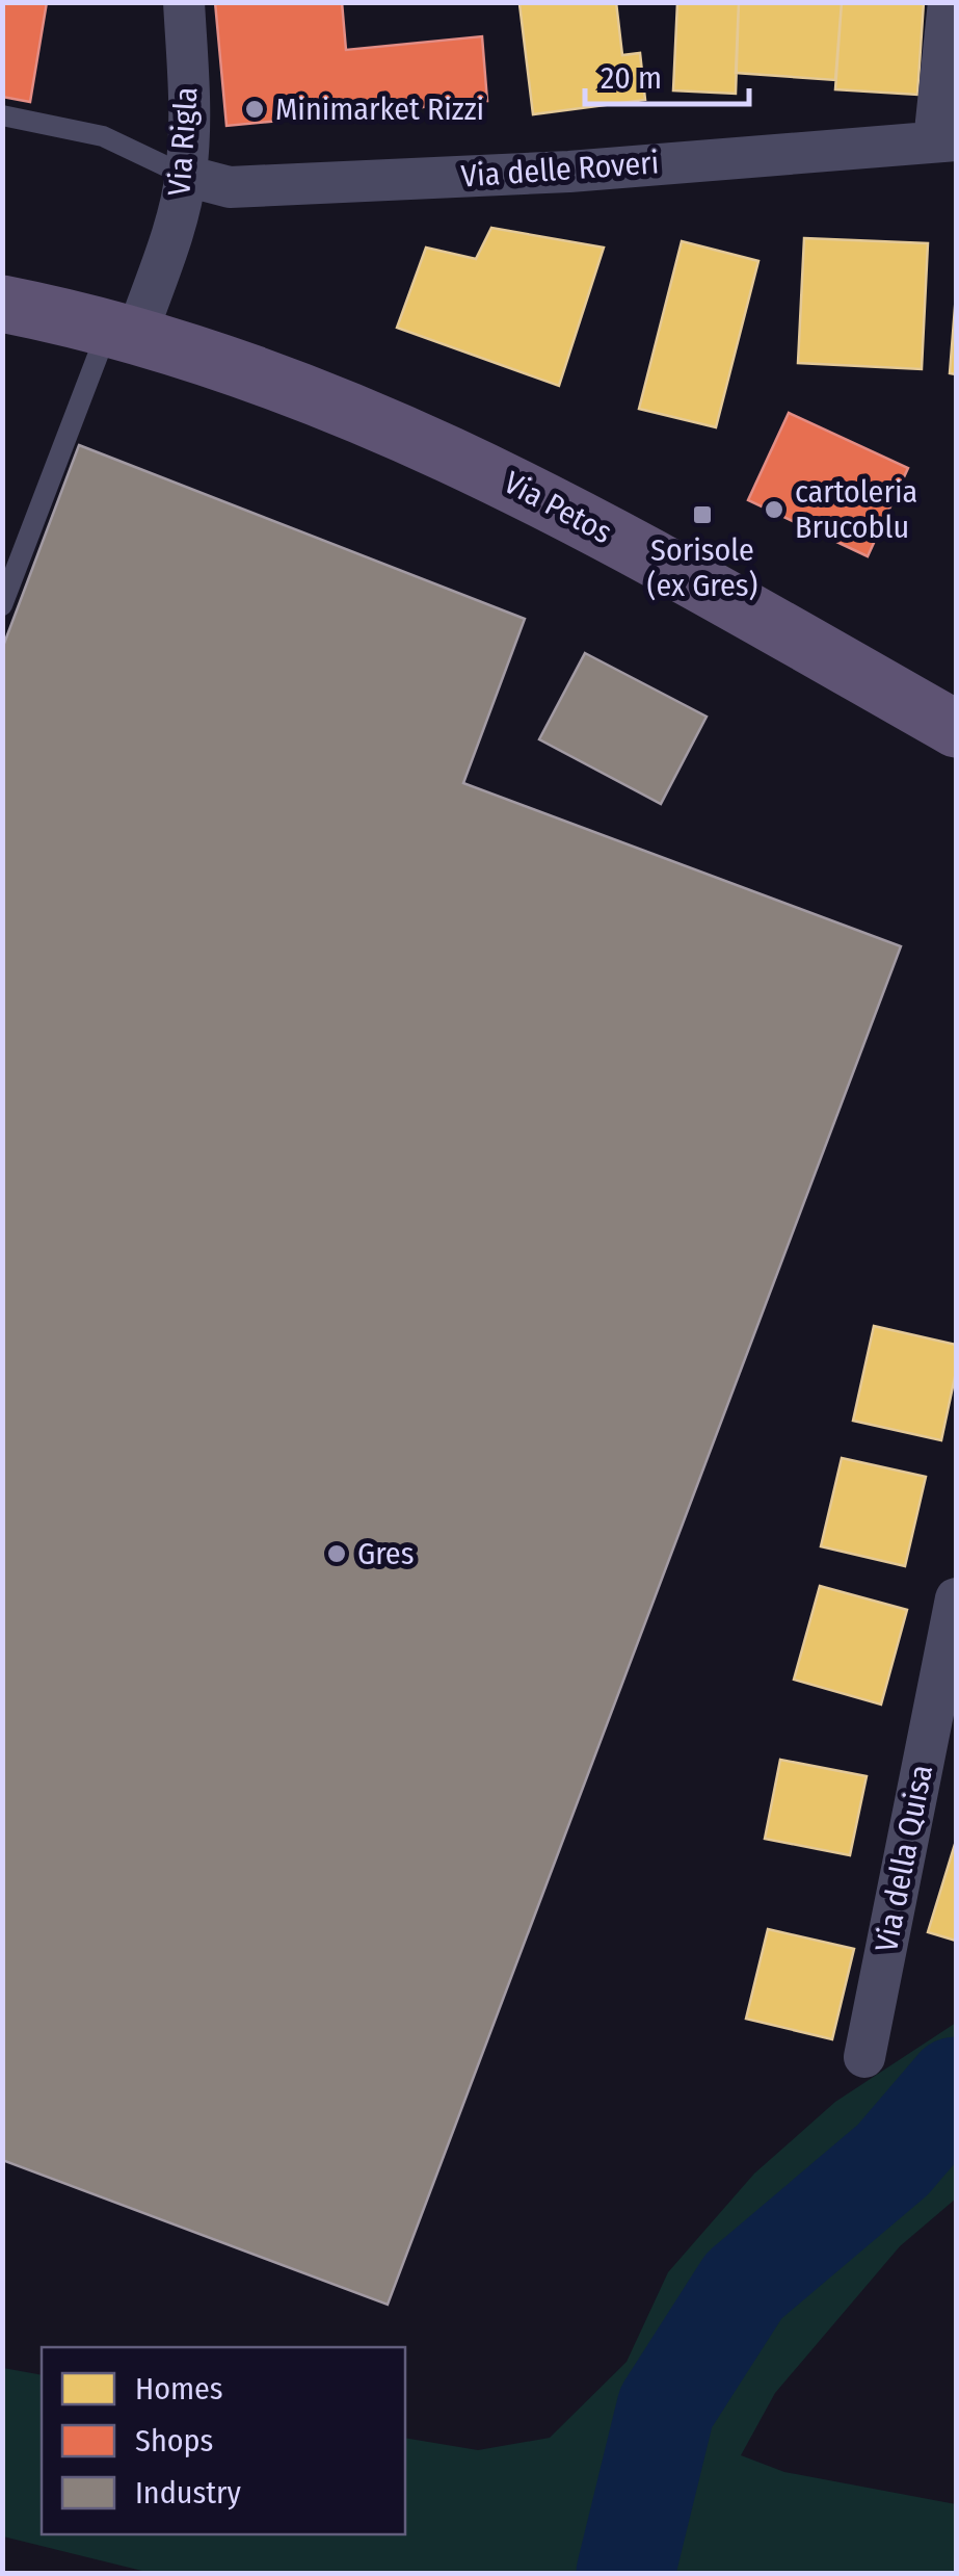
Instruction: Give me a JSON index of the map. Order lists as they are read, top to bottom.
{
  "streets": {
    "main road": ["Via Petos"],
    "street": ["Via Rigla", "Via delle Roveri", "Via della Quisa"]
  },
  "crossings": [
    ["Via Rigla", "Via delle Roveri"],
    ["Via Rigla", "Via Petos"]
  ],
  "places": {
    "other": ["Minimarket Rizzi", "cartoleria Brucoblu", "Gres"],
    "transit": ["Sorisole (ex Gres)"]
  },
  "legend": ["Homes", "Shops", "Industry"],
  "scale_bar": "20 m"
}
